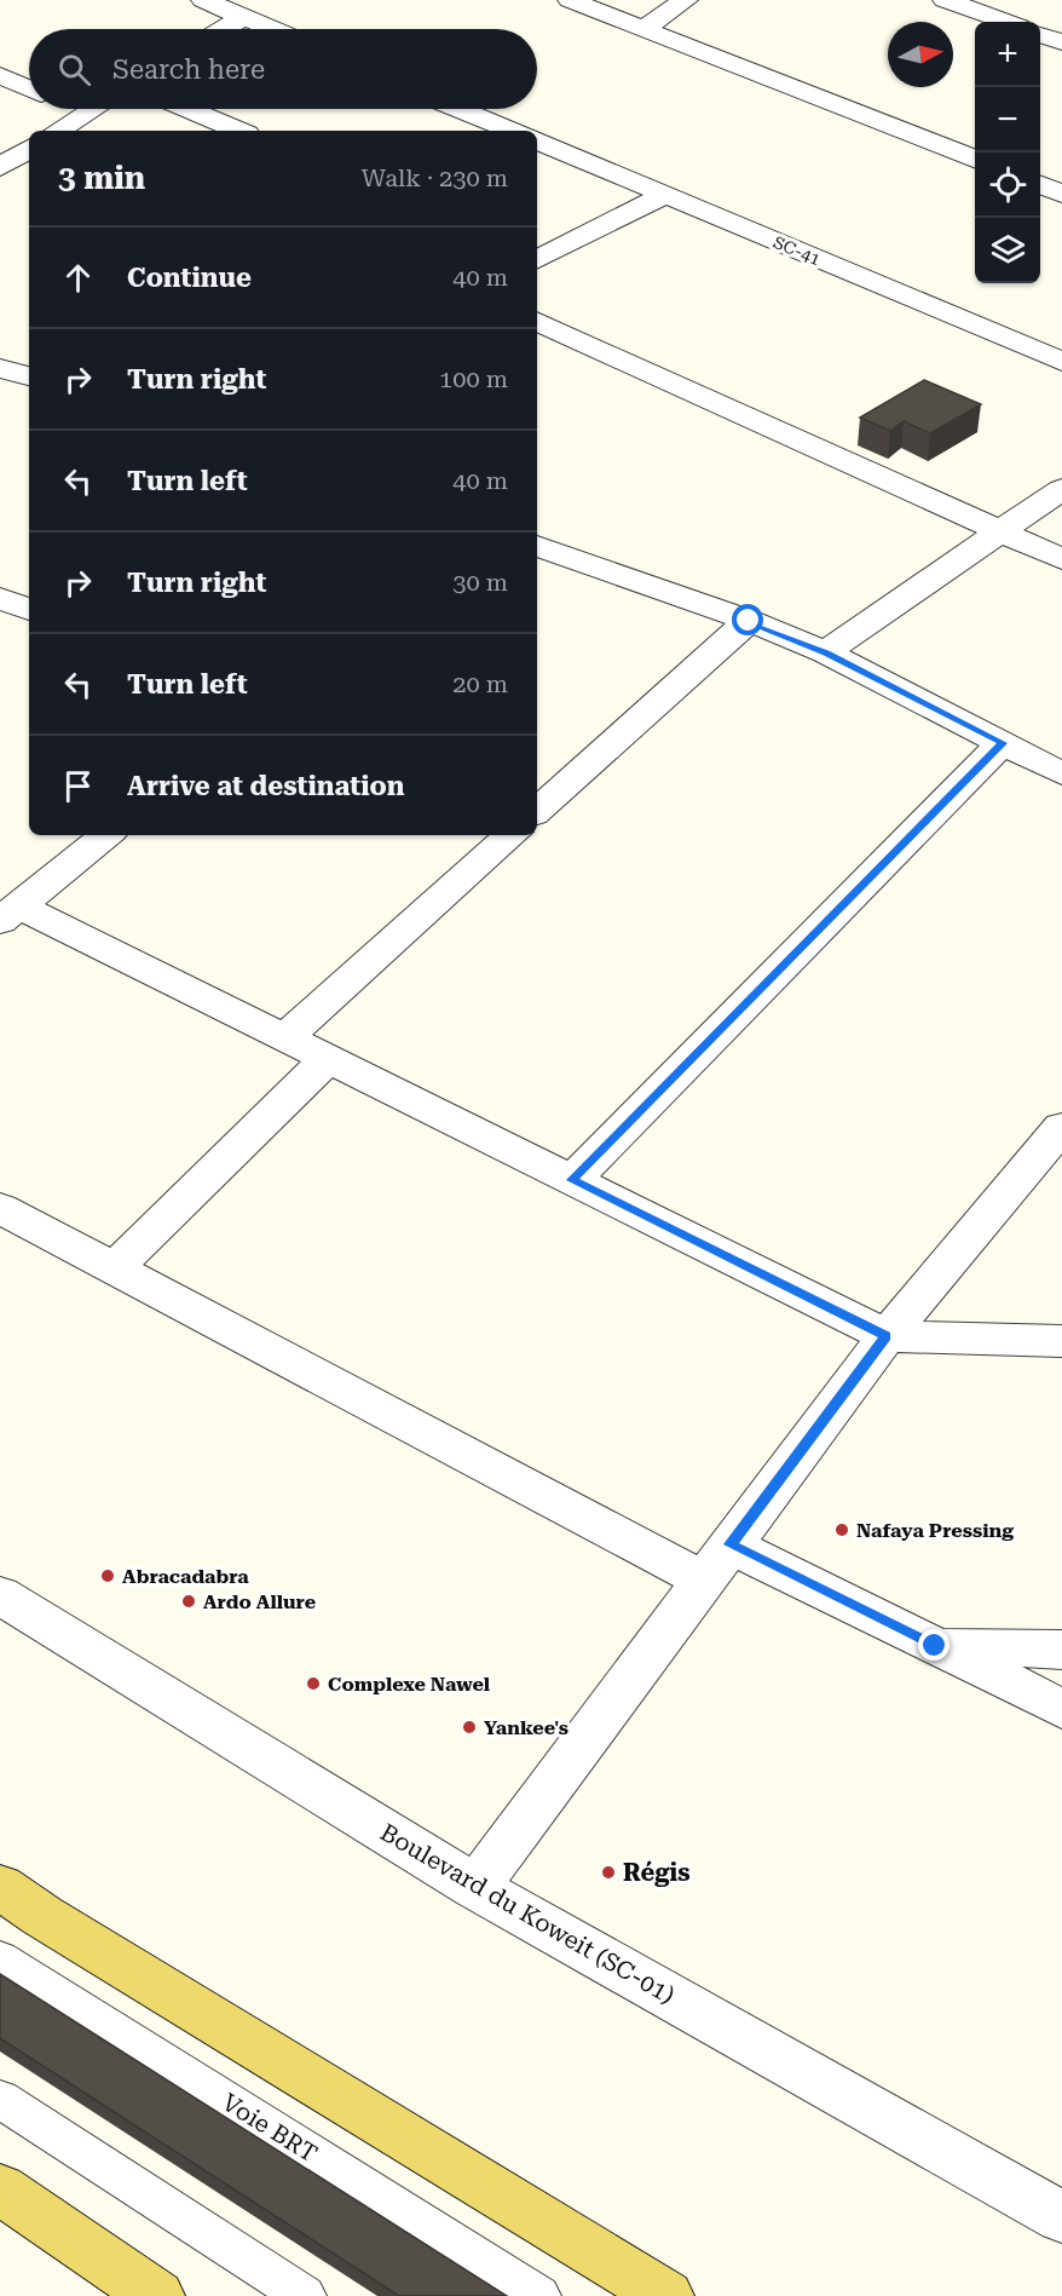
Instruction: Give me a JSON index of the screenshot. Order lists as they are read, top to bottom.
{
  "streets": {
    "street": ["SC-41", "Boulevard du Koweit (SC-01)"],
    "lane": ["Voie BRT"]
  },
  "places": [
    "Nafaya Pressing",
    "Abracadabra",
    "Ardo Allure",
    "Complexe Nawel",
    "Yankee's",
    "Régis"
  ],
  "north": "right",
  "page": {
    "map_buttons": ["+", "−"],
    "search": "Search here",
    "heading": ["3 min", "Walk · 230 m"],
    "list": [
      ["Continue", "40 m"],
      ["Turn right", "100 m"],
      ["Turn left", "40 m"],
      ["Turn right", "30 m"],
      ["Turn left", "20 m"],
      "Arrive at destination"
    ]
  }
}
